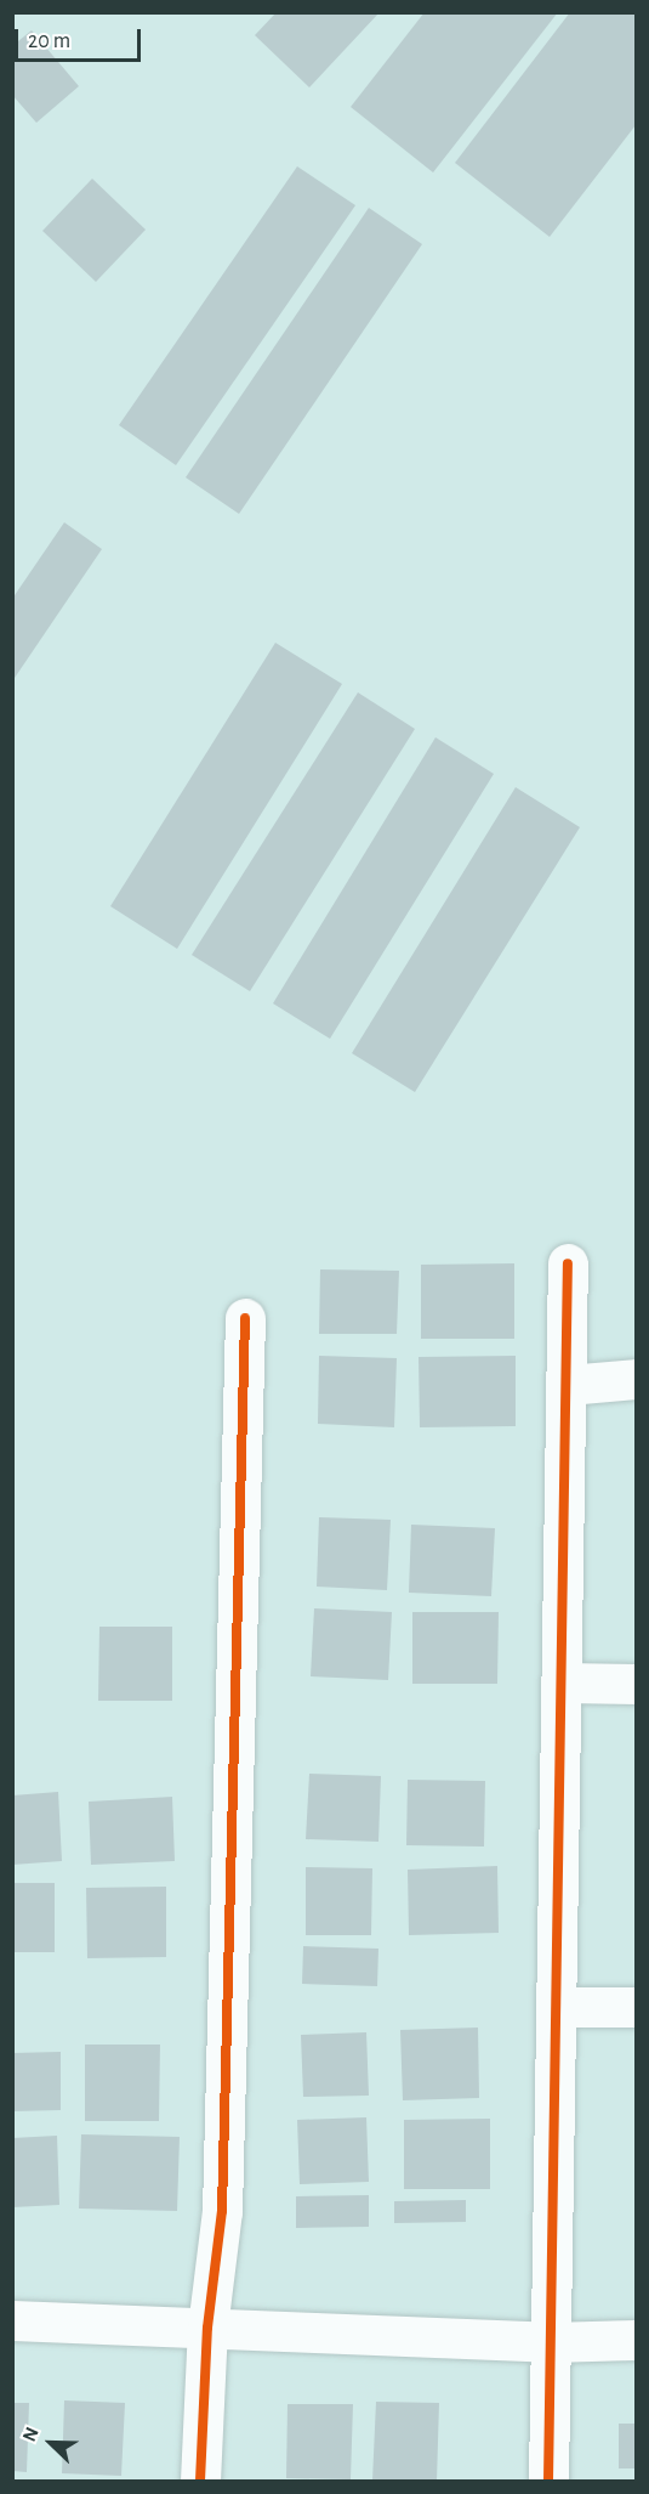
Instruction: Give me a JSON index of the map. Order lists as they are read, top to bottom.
{
  "scale_bar": "20 m",
  "north": "top left"
}
